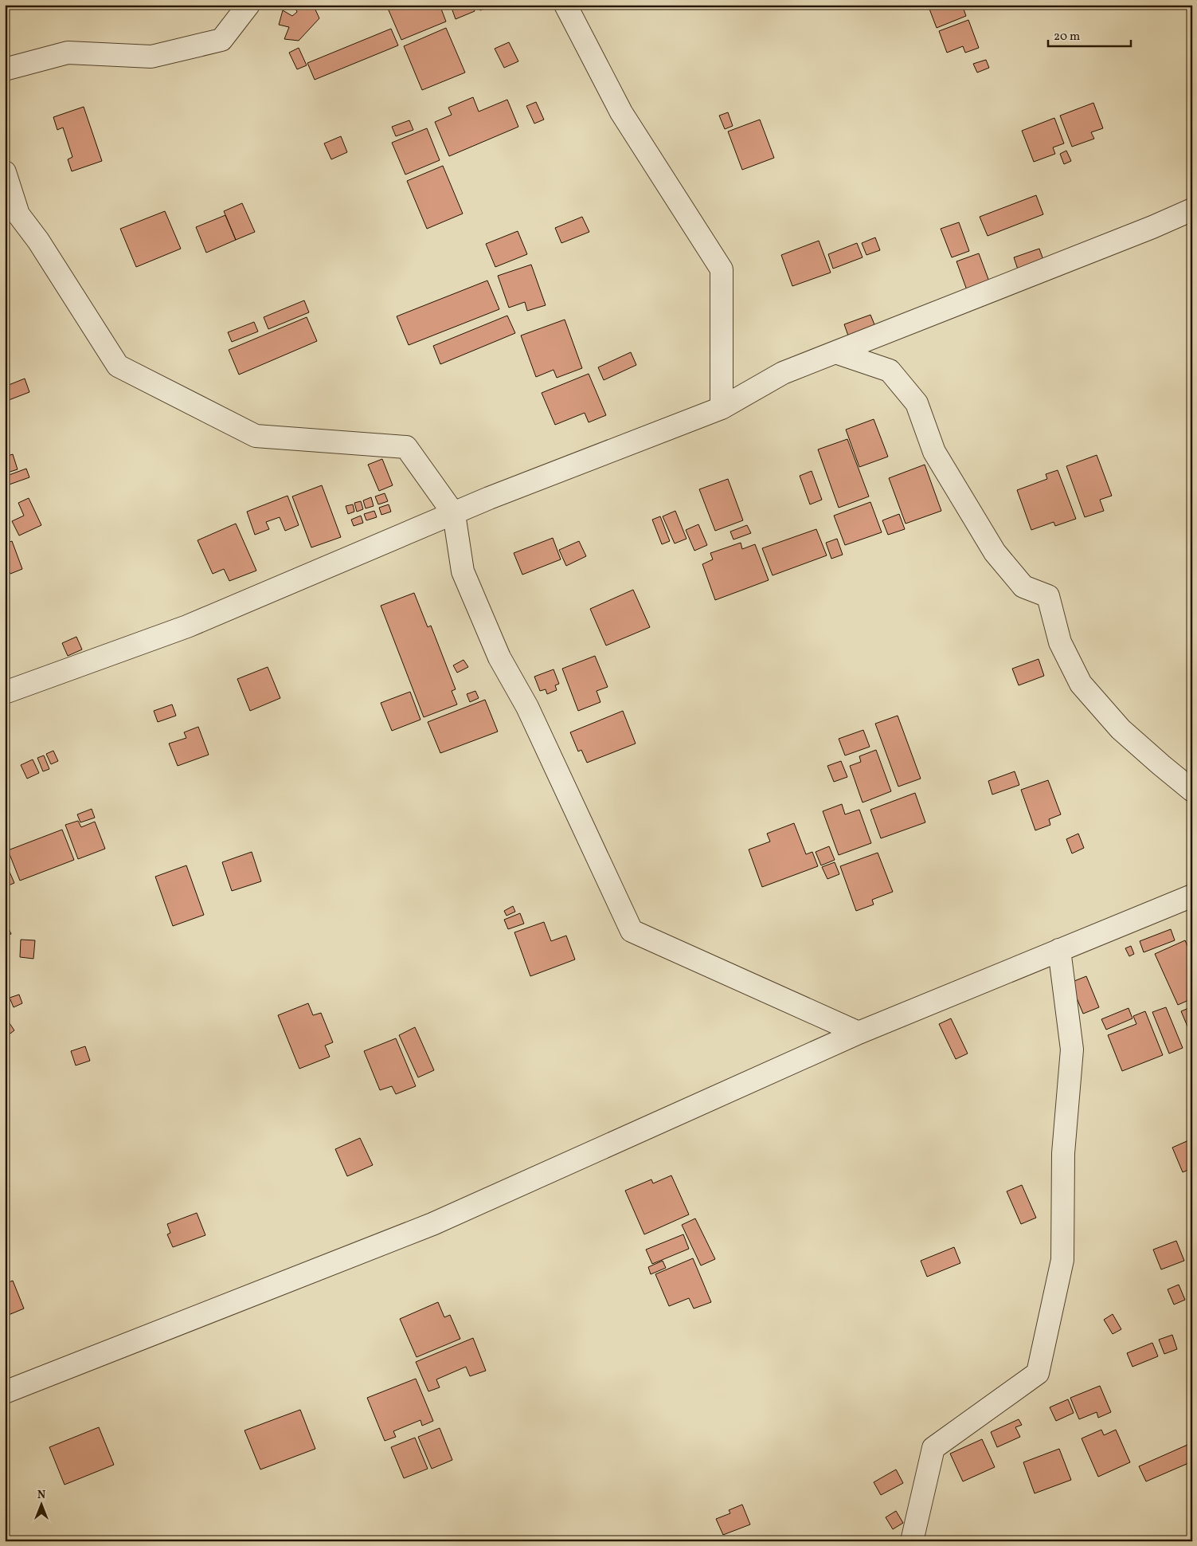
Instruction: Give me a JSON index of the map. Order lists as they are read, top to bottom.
{
  "scale_bar": "20 m",
  "north": "top"
}
